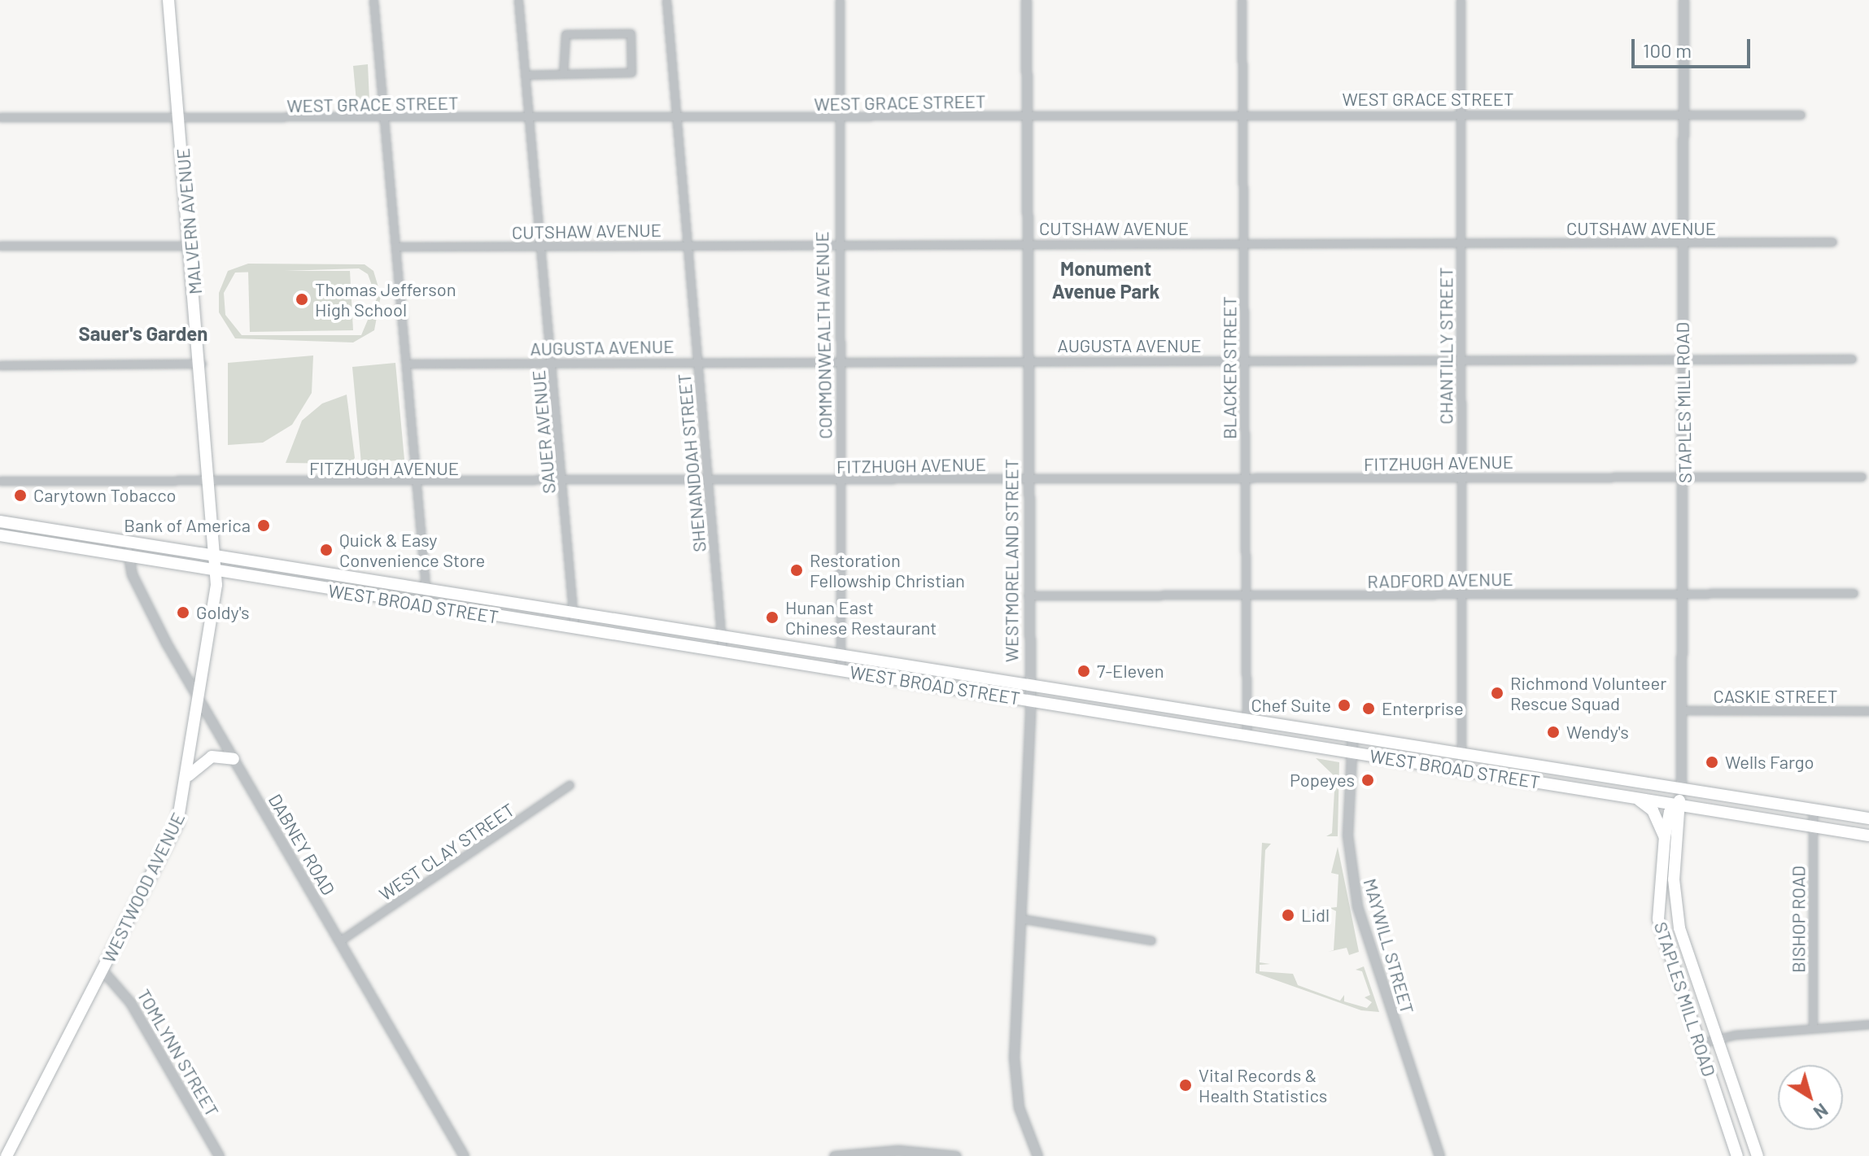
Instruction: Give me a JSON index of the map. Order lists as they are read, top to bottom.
{
  "streets": {
    "main road": [
      "MALVERN AVENUE",
      "STAPLES MILL ROAD",
      "WEST BROAD STREET",
      "WESTWOOD AVENUE"
    ],
    "street": [
      "WEST GRACE STREET",
      "CUTSHAW AVENUE",
      "COMMONWEALTH AVENUE",
      "AUGUSTA AVENUE",
      "CHANTILLY STREET",
      "BLACKER STREET",
      "SAUER AVENUE",
      "SHENANDOAH STREET",
      "FITZHUGH AVENUE",
      "WESTMORELAND STREET",
      "RADFORD AVENUE",
      "CASKIE STREET",
      "DABNEY ROAD",
      "WEST CLAY STREET",
      "BISHOP ROAD",
      "MAYWILL STREET",
      "TOMLYNN STREET"
    ]
  },
  "crossings": [
    ["WEST GRACE STREET", "MALVERN AVENUE"],
    ["WEST GRACE STREET", "COMMONWEALTH AVENUE"],
    ["WEST GRACE STREET", "CHANTILLY STREET"],
    ["WEST GRACE STREET", "BLACKER STREET"],
    ["WEST GRACE STREET", "STAPLES MILL ROAD"],
    ["WEST GRACE STREET", "SAUER AVENUE"],
    ["WEST GRACE STREET", "SHENANDOAH STREET"],
    ["WEST GRACE STREET", "WESTMORELAND STREET"],
    ["MALVERN AVENUE", "FITZHUGH AVENUE"],
    ["MALVERN AVENUE", "WEST BROAD STREET"],
    ["MALVERN AVENUE", "WESTWOOD AVENUE"],
    ["CUTSHAW AVENUE", "COMMONWEALTH AVENUE"],
    ["CUTSHAW AVENUE", "CHANTILLY STREET"],
    ["CUTSHAW AVENUE", "BLACKER STREET"],
    ["CUTSHAW AVENUE", "STAPLES MILL ROAD"],
    ["CUTSHAW AVENUE", "SAUER AVENUE"],
    ["CUTSHAW AVENUE", "SHENANDOAH STREET"],
    ["CUTSHAW AVENUE", "WESTMORELAND STREET"],
    ["COMMONWEALTH AVENUE", "AUGUSTA AVENUE"],
    ["COMMONWEALTH AVENUE", "FITZHUGH AVENUE"],
    ["COMMONWEALTH AVENUE", "WEST BROAD STREET"],
    ["AUGUSTA AVENUE", "CHANTILLY STREET"],
    ["AUGUSTA AVENUE", "BLACKER STREET"],
    ["AUGUSTA AVENUE", "STAPLES MILL ROAD"],
    ["AUGUSTA AVENUE", "SAUER AVENUE"],
    ["AUGUSTA AVENUE", "SHENANDOAH STREET"],
    ["AUGUSTA AVENUE", "WESTMORELAND STREET"],
    ["CHANTILLY STREET", "FITZHUGH AVENUE"],
    ["CHANTILLY STREET", "RADFORD AVENUE"],
    ["CHANTILLY STREET", "WEST BROAD STREET"],
    ["BLACKER STREET", "FITZHUGH AVENUE"],
    ["BLACKER STREET", "RADFORD AVENUE"],
    ["BLACKER STREET", "WEST BROAD STREET"],
    ["STAPLES MILL ROAD", "FITZHUGH AVENUE"],
    ["STAPLES MILL ROAD", "RADFORD AVENUE"],
    ["STAPLES MILL ROAD", "WEST BROAD STREET"],
    ["STAPLES MILL ROAD", "CASKIE STREET"],
    ["SAUER AVENUE", "FITZHUGH AVENUE"],
    ["SAUER AVENUE", "WEST BROAD STREET"],
    ["SHENANDOAH STREET", "FITZHUGH AVENUE"],
    ["SHENANDOAH STREET", "WEST BROAD STREET"],
    ["FITZHUGH AVENUE", "WESTMORELAND STREET"],
    ["WESTMORELAND STREET", "RADFORD AVENUE"],
    ["WESTMORELAND STREET", "WEST BROAD STREET"],
    ["WEST BROAD STREET", "DABNEY ROAD"],
    ["WEST BROAD STREET", "WESTWOOD AVENUE"],
    ["WEST BROAD STREET", "BISHOP ROAD"],
    ["WEST BROAD STREET", "MAYWILL STREET"],
    ["DABNEY ROAD", "WEST CLAY STREET"],
    ["DABNEY ROAD", "WESTWOOD AVENUE"],
    ["WESTWOOD AVENUE", "TOMLYNN STREET"]
  ],
  "districts": ["Monument Avenue Park", "Sauer's Garden"],
  "places": [
    "Thomas Jefferson High School",
    "Carytown Tobacco",
    "Bank of America",
    "Quick & Easy Convenience Store",
    "Restoration Fellowship Christian",
    "Goldy's",
    "Hunan East Chinese Restaurant",
    "7-Eleven",
    "Richmond Volunteer Rescue Squad",
    "Chef Suite",
    "Enterprise",
    "Wendy's",
    "Wells Fargo",
    "Popeyes",
    "Lidl",
    "Vital Records & Health Statistics"
  ],
  "scale_bar": "100 m",
  "north": "bottom right"
}
